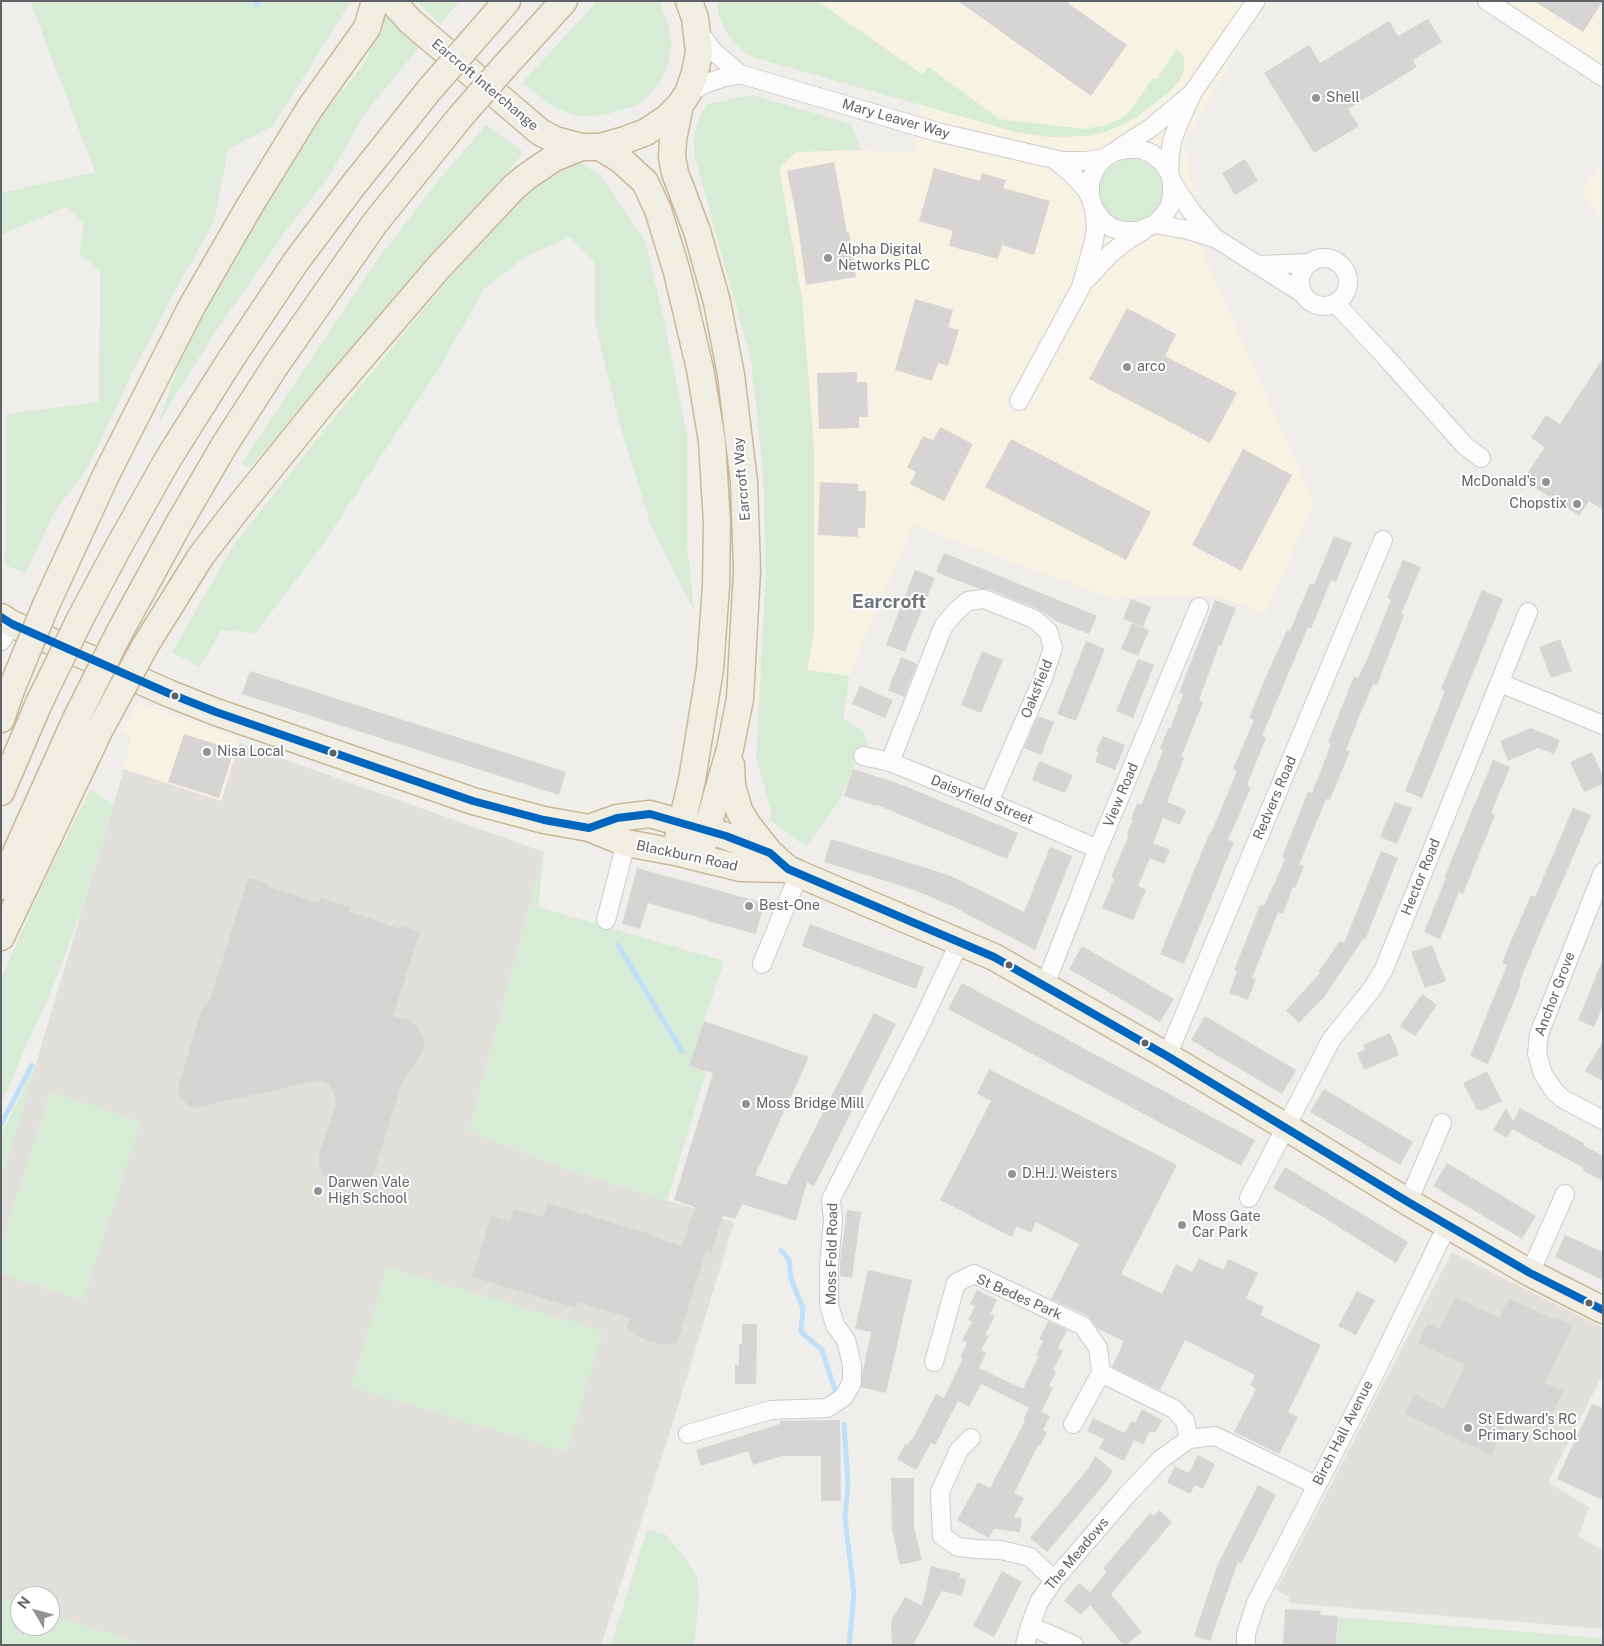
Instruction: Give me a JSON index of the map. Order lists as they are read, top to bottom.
{
  "streets": {
    "highway": ["Earcroft Interchange", "Earcroft Way", "Blackburn Road"],
    "street": [
      "Mary Leaver Way",
      "Oaksfield",
      "View Road",
      "Redvers Road",
      "Daisyfield Street",
      "Hector Road",
      "Anchor Grove",
      "Moss Fold Road",
      "St Bedes Park",
      "Birch Hall Avenue",
      "The Meadows"
    ]
  },
  "crossings": [
    ["Earcroft Interchange", "Earcroft Way"],
    ["Earcroft Way", "Blackburn Road"],
    ["Oaksfield", "Daisyfield Street"],
    ["View Road", "Daisyfield Street"],
    ["View Road", "Blackburn Road"],
    ["Redvers Road", "Blackburn Road"],
    ["Blackburn Road", "Hector Road"],
    ["Blackburn Road", "Moss Fold Road"],
    ["Blackburn Road", "Birch Hall Avenue"]
  ],
  "districts": ["Earcroft"],
  "places": [
    "Shell",
    "Alpha Digital Networks PLC",
    "arco",
    "McDonald's",
    "Chopstix",
    "Nisa Local",
    "Best-One",
    "Moss Bridge Mill",
    "D.H.J. Weisters",
    "Darwen Vale High School",
    "Moss Gate Car Park",
    "St Edward's RC Primary School"
  ],
  "north": "top left"
}
